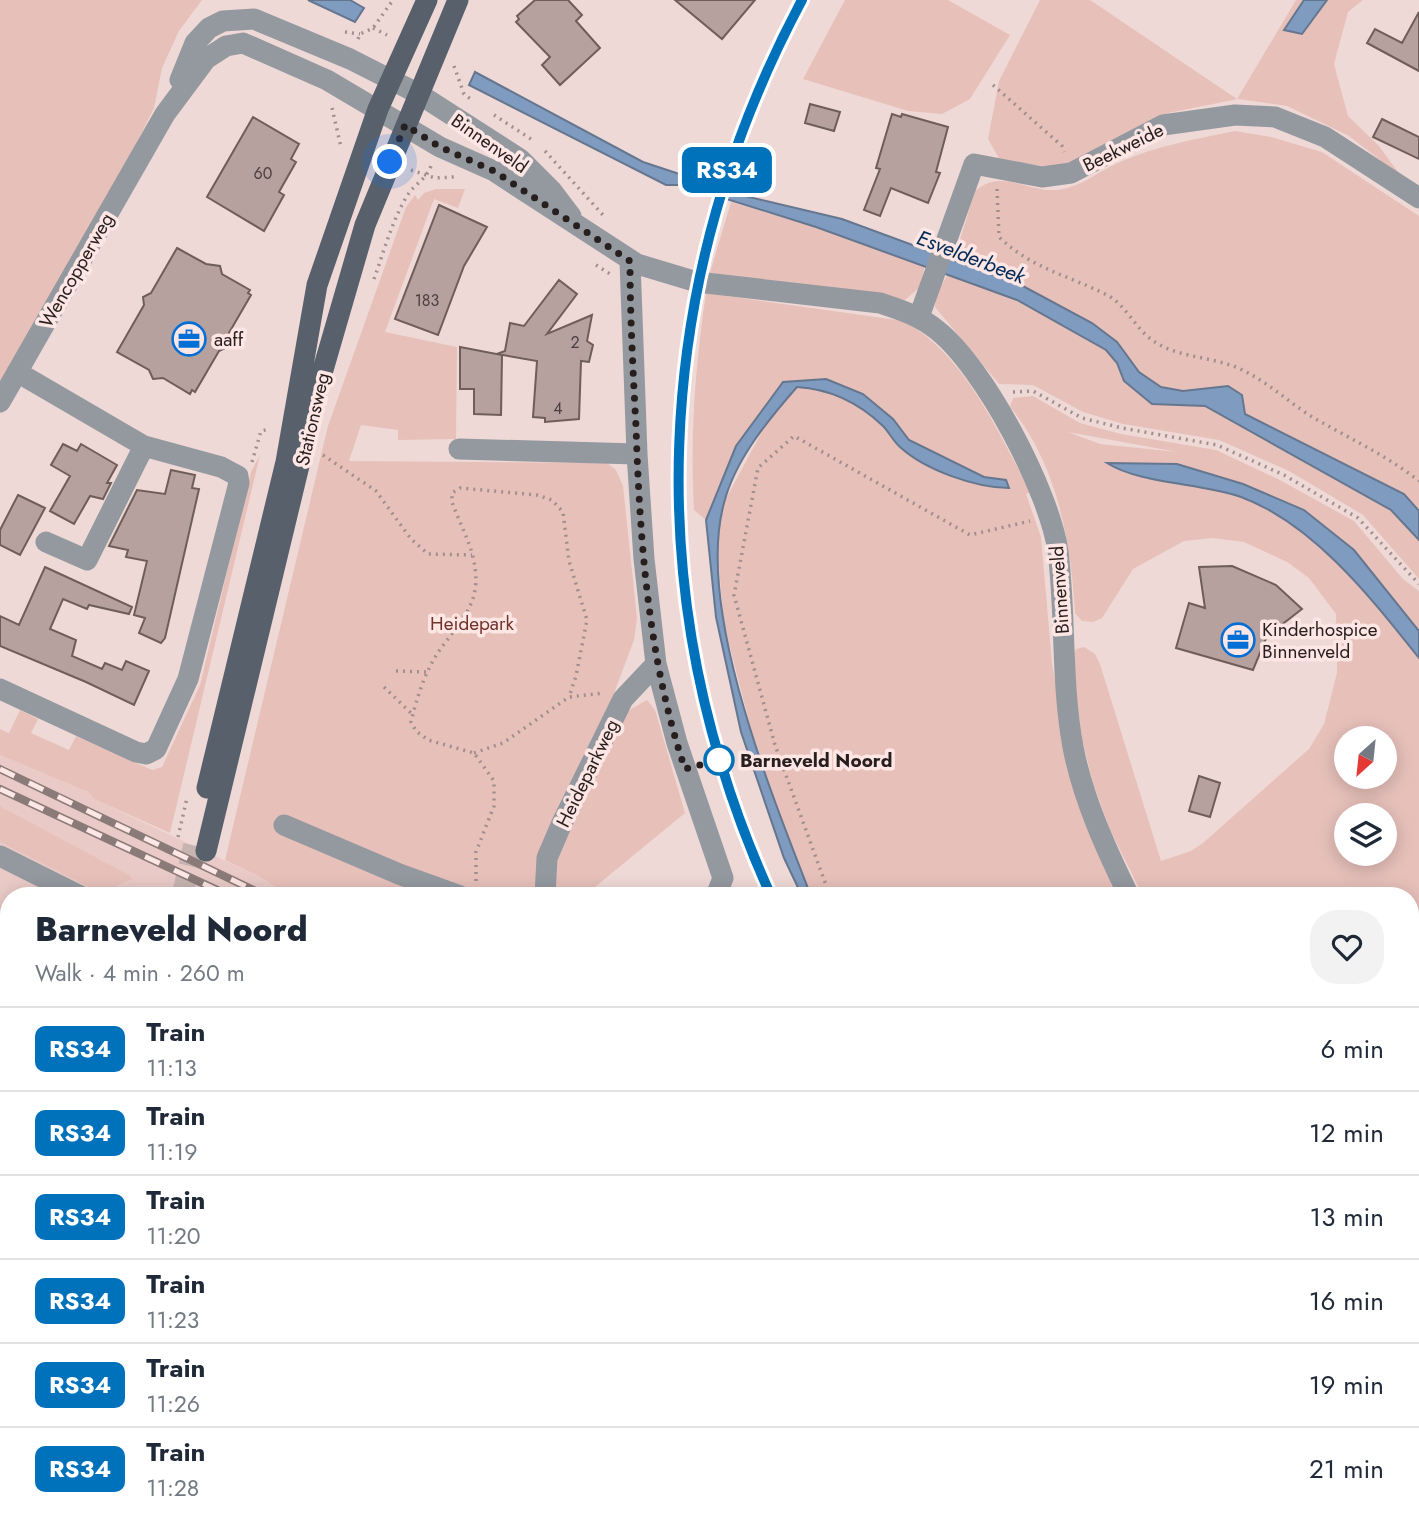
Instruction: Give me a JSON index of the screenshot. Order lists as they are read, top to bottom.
{
  "streets": {
    "main road": ["Stationsweg"],
    "street": [
      "Binnenveld",
      "Beekweide",
      "Wencopperweg",
      "Heideparkweg"
    ]
  },
  "crossings": [
    ["Binnenveld", "Beekweide"],
    ["Binnenveld", "Wencopperweg"],
    ["Binnenveld", "Stationsweg"],
    ["Wencopperweg", "Stationsweg"]
  ],
  "water": ["Esvelderbeek"],
  "parks": ["Heidepark"],
  "places": {
    "office": ["aaff", "Kinderhospice Binnenveld"],
    "other": ["Barneveld Noord"]
  },
  "house_numbers": [
    "60",
    "183",
    "2",
    "4"
  ],
  "north": "bottom left",
  "page": {
    "on_map": "RS34",
    "heading": ["Barneveld Noord", "Walk · 4 min · 260 m"],
    "list": [
      {
        "mark": "RS34",
        "name": "Train",
        "note": "11:13",
        "value": "6 min"
      },
      {
        "mark": "RS34",
        "name": "Train",
        "note": "11:19",
        "value": "12 min"
      },
      {
        "mark": "RS34",
        "name": "Train",
        "note": "11:20",
        "value": "13 min"
      },
      {
        "mark": "RS34",
        "name": "Train",
        "note": "11:23",
        "value": "16 min"
      },
      {
        "mark": "RS34",
        "name": "Train",
        "note": "11:26",
        "value": "19 min"
      },
      {
        "mark": "RS34",
        "name": "Train",
        "note": "11:28",
        "value": "21 min"
      }
    ]
  }
}
